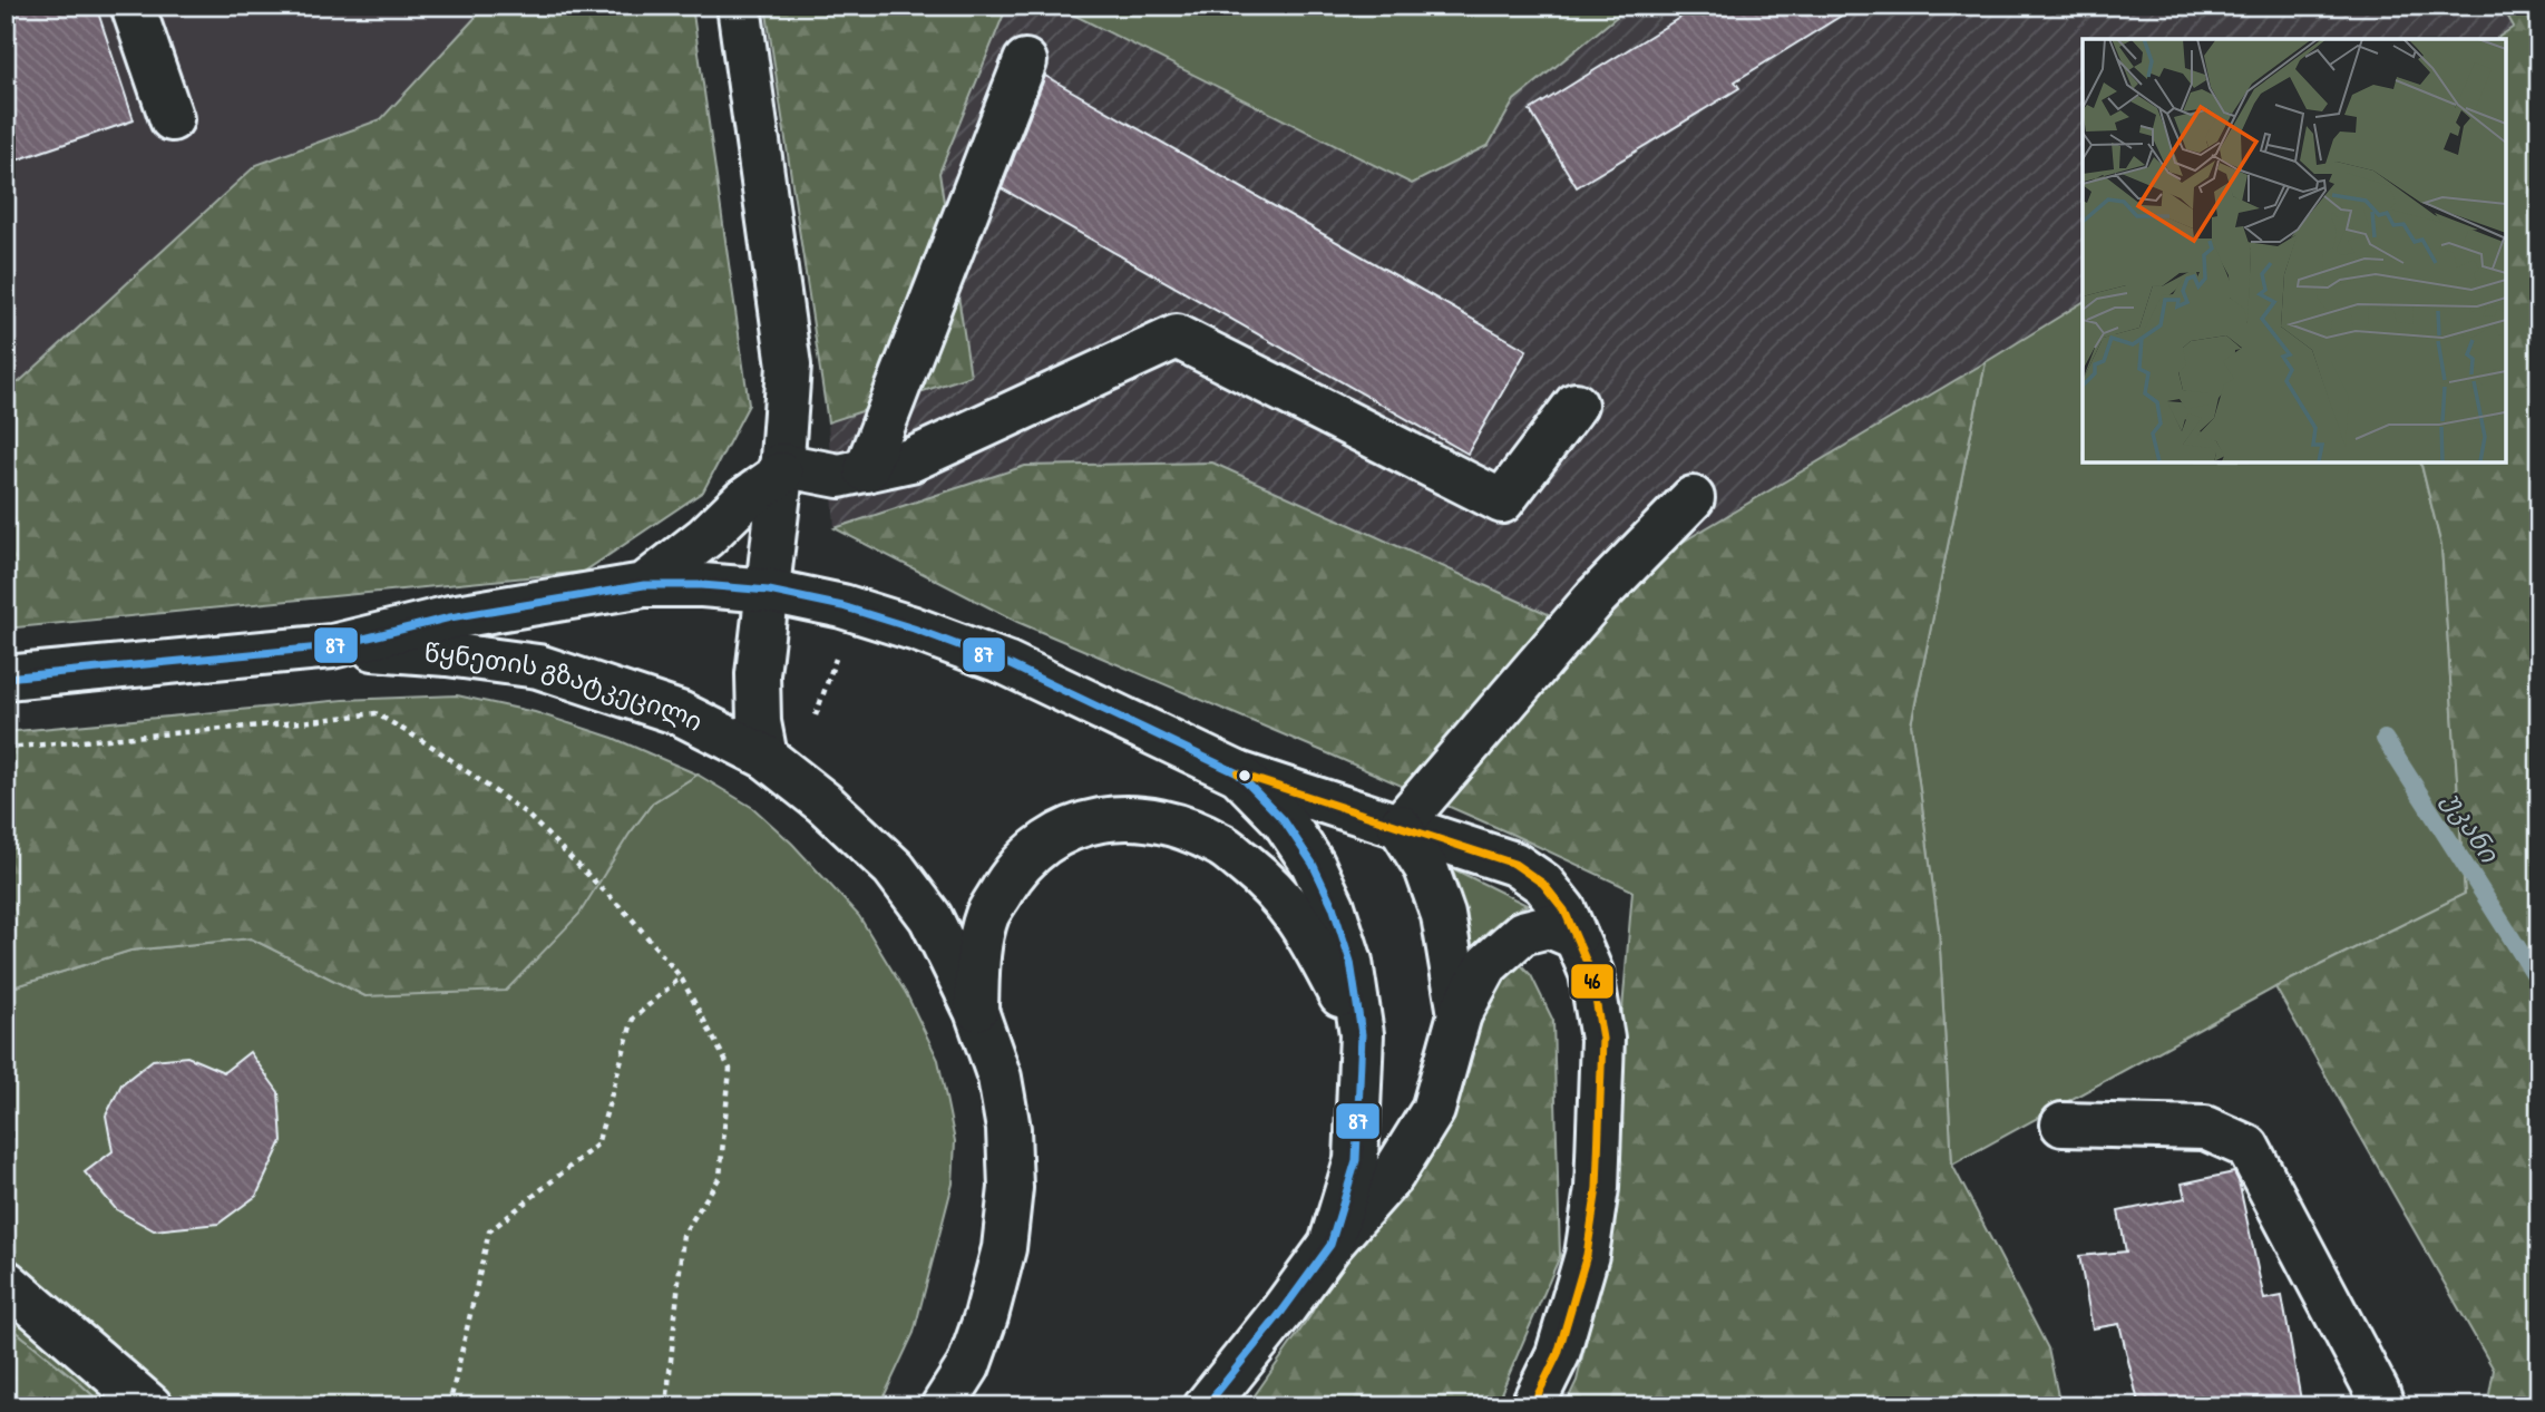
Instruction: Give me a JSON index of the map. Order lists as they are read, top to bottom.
{
  "streets": {
    "main road": ["წყნეთის გზატკეცილი"]
  },
  "water": ["უკანი"],
  "lines": ["transit line 87", "transit line 46"]
}
